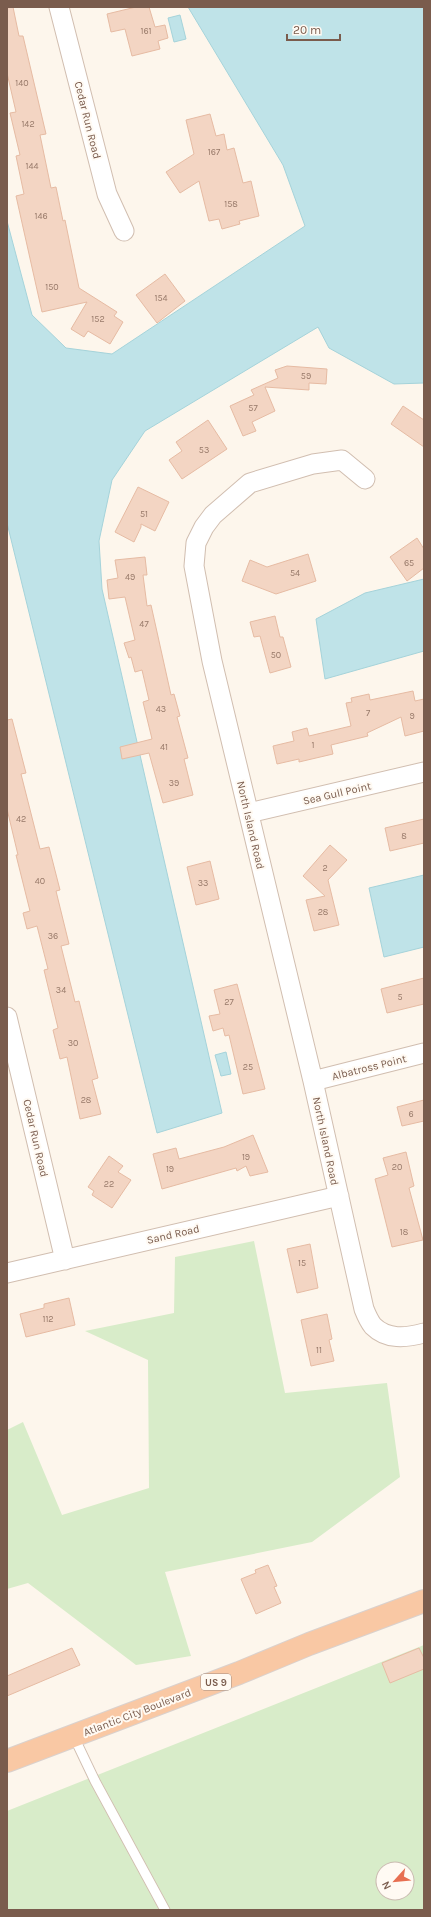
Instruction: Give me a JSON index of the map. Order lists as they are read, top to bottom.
{
  "streets": {
    "highway": ["US 9", "Atlantic City Boulevard"],
    "street": [
      "Cedar Run Road",
      "Sea Gull Point",
      "North Island Road",
      "Albatross Point",
      "Sand Road"
    ]
  },
  "crossings": [
    ["Cedar Run Road", "Sand Road"],
    ["Sea Gull Point", "North Island Road"],
    ["North Island Road", "Albatross Point"],
    ["North Island Road", "Sand Road"]
  ],
  "house_numbers": [
    "161",
    "140",
    "142",
    "167",
    "144",
    "158",
    "146",
    "150",
    "154",
    "152",
    "59",
    "57",
    "53",
    "51",
    "65",
    "54",
    "49",
    "47",
    "50",
    "43",
    "7",
    "9",
    "1",
    "41",
    "39",
    "42",
    "8",
    "2",
    "40",
    "33",
    "28",
    "36",
    "34",
    "5",
    "27",
    "30",
    "25",
    "28",
    "6",
    "19",
    "20",
    "19",
    "22",
    "18",
    "15",
    "112",
    "11"
  ],
  "scale_bar": "20 m",
  "north": "bottom left"
}
